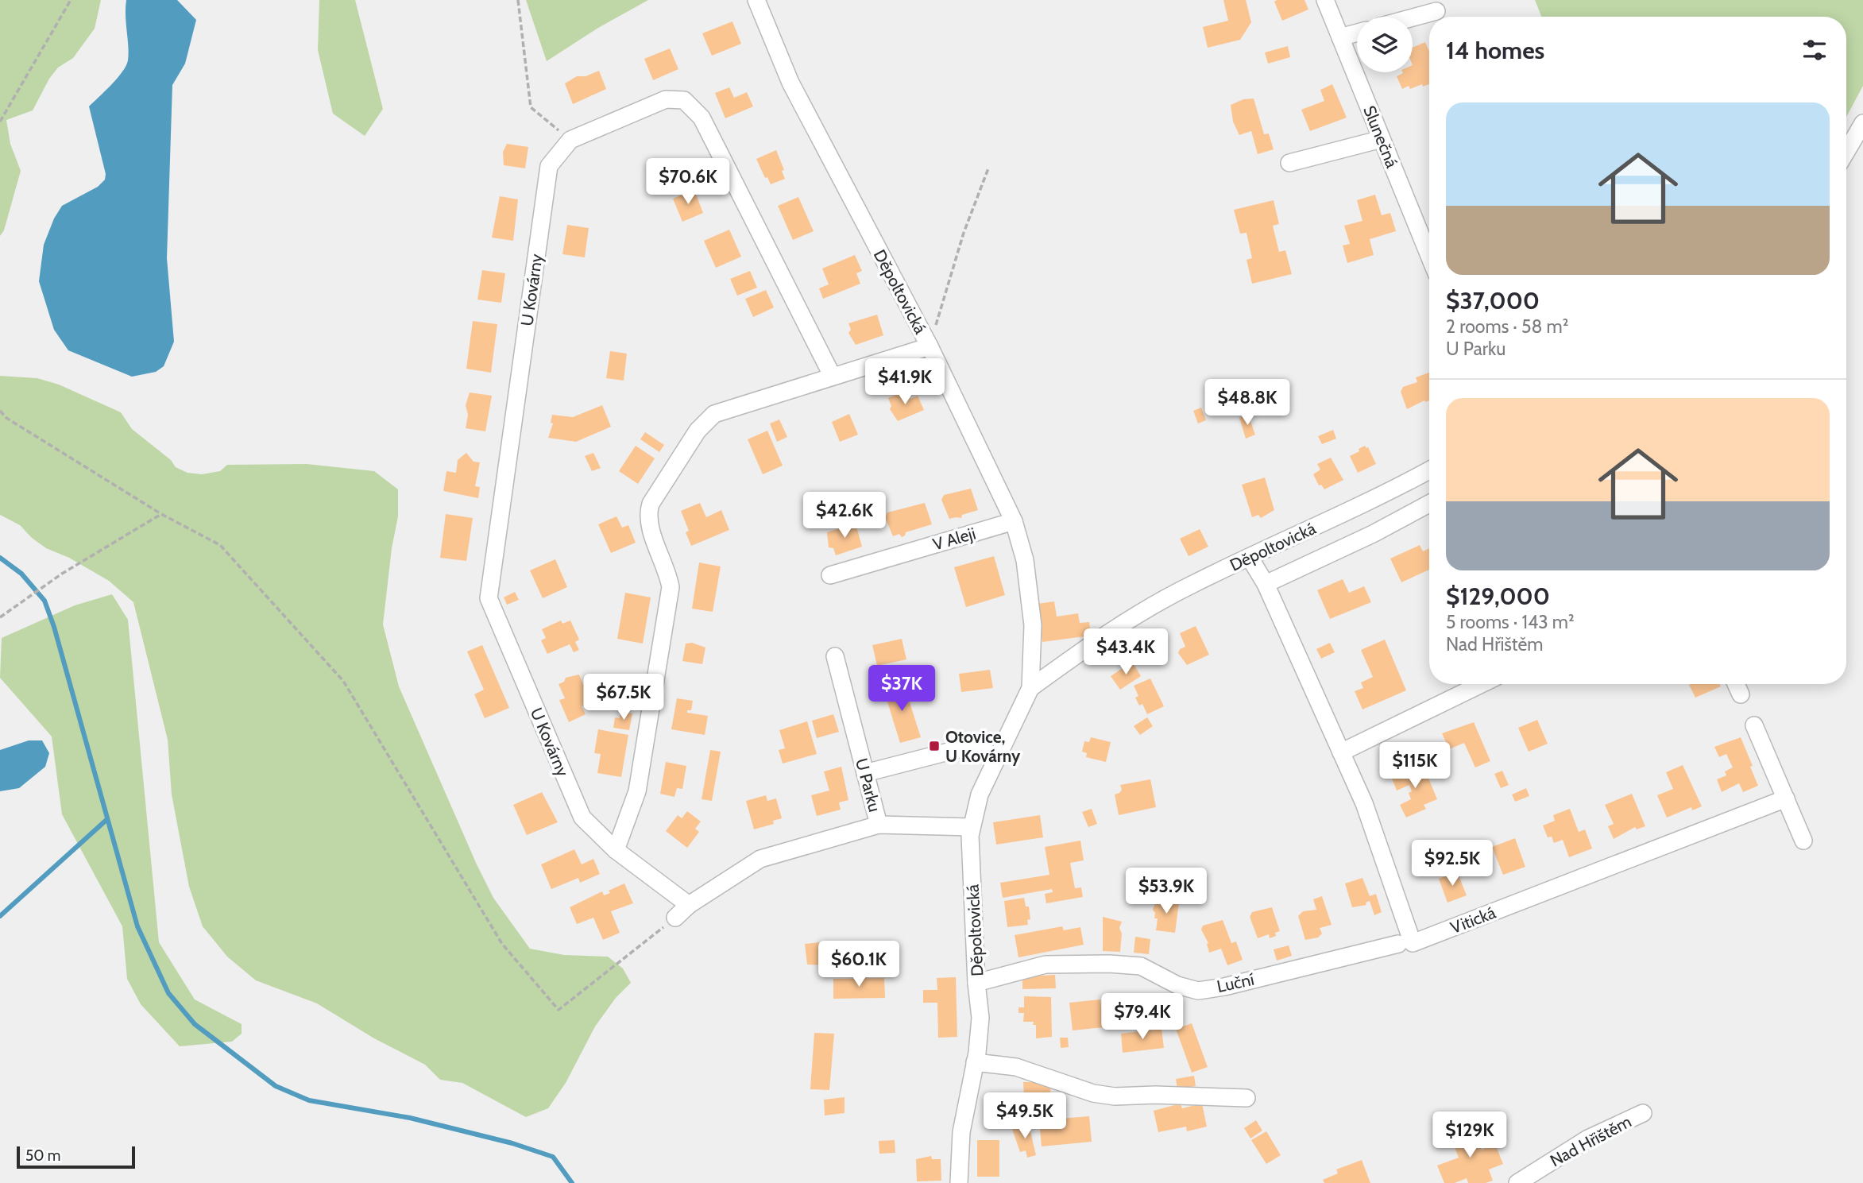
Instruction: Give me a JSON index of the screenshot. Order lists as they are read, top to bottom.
{
  "streets": {
    "street": [
      "Slunečná",
      "U Kovárny",
      "Děpoltovická",
      "V Aleji",
      "U Parku",
      "Vitická",
      "Luční",
      "Nad Hřištěm"
    ]
  },
  "crossings": [
    ["Děpoltovická", "V Aleji"],
    ["Děpoltovická", "U Parku"],
    ["Děpoltovická", "Vitická"],
    ["Děpoltovická", "Luční"]
  ],
  "places": {
    "transit": ["Otovice, U Kovárny"]
  },
  "scale_bar": "50 m",
  "page": {
    "heading": "14 homes",
    "list": [
      {
        "name": "$37,000",
        "note": "2 rooms · 58 m² · U Parku"
      },
      {
        "name": "$129,000",
        "note": "5 rooms · 143 m² · Nad Hřištěm"
      }
    ],
    "price": [
      "$70.6K",
      "$41.9K",
      "$48.8K",
      "$42.6K",
      "$43.4K",
      "$37K",
      "$67.5K",
      "$115K",
      "$92.5K",
      "$53.9K",
      "$60.1K",
      "$79.4K",
      "$49.5K",
      "$129K"
    ],
    "scale": "50 m"
  }
}
